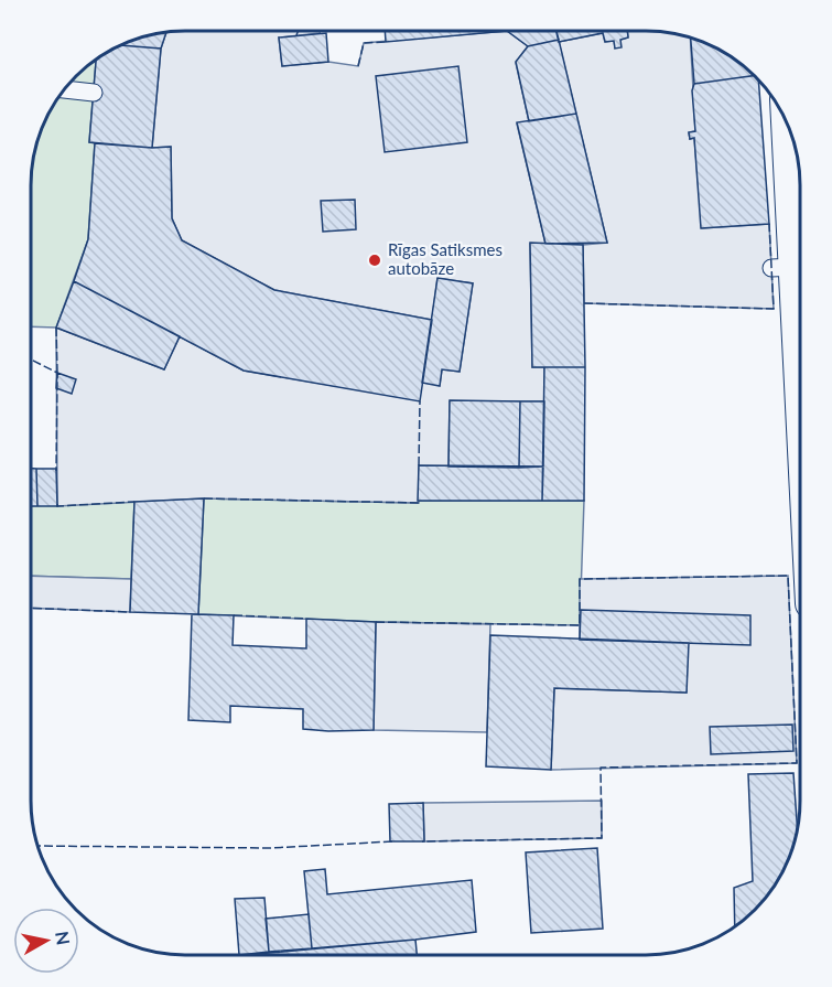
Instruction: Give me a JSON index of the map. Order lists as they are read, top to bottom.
{
  "places": ["Rīgas Satiksmes autobāze"],
  "north": "right"
}
